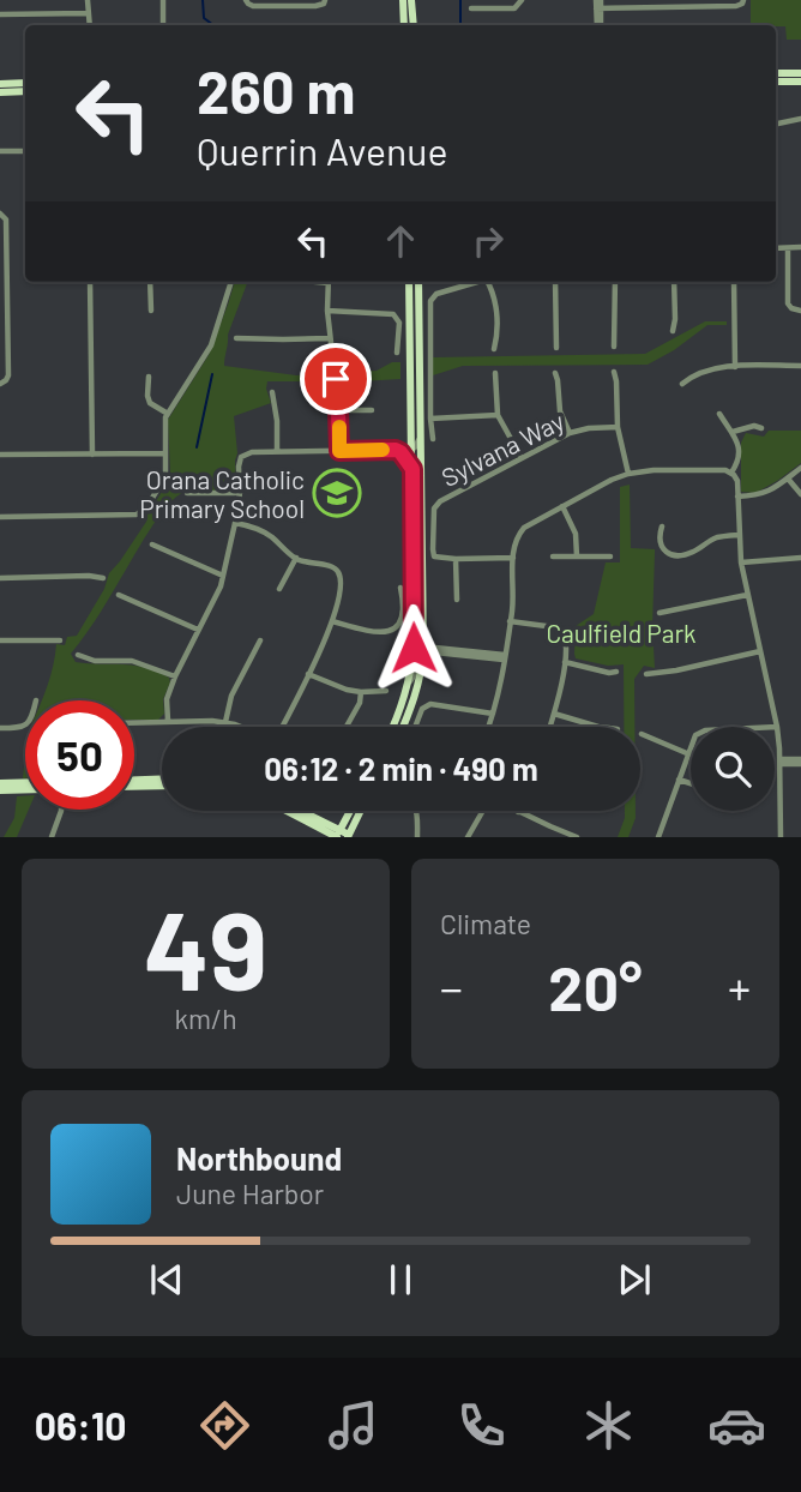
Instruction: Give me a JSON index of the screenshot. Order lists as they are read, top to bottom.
{
  "streets": {
    "street": ["Sylvana Way"]
  },
  "parks": ["Caulfield Park"],
  "places": {
    "school or university": ["Orana Catholic Primary School"]
  },
  "page": {
    "turn": ["260 m", "Querrin Avenue"],
    "limit": "50",
    "trip": "06:12 · 2 min · 490 m",
    "tile": [
      ["49", "km/h"],
      "Climate"
    ],
    "heat": ["−", "20°", "+"],
    "song": ["Northbound", "June Harbor"],
    "tabs": "06:10"
  }
}
